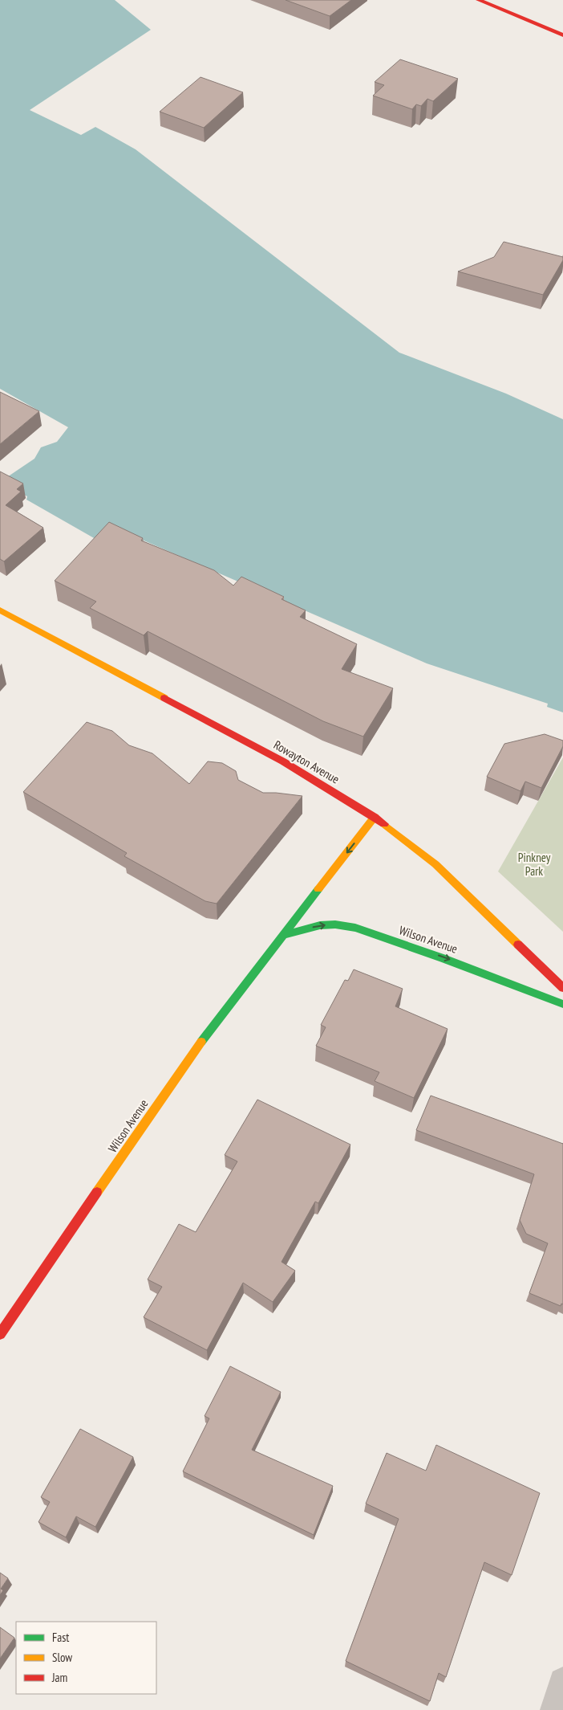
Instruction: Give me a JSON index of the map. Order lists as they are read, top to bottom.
{
  "streets": {
    "street": ["Rowayton Avenue", "Wilson Avenue"]
  },
  "crossings": [
    ["Rowayton Avenue", "Wilson Avenue"]
  ],
  "parks": ["Pinkney Park"],
  "legend": ["Fast", "Slow", "Jam"]
}
